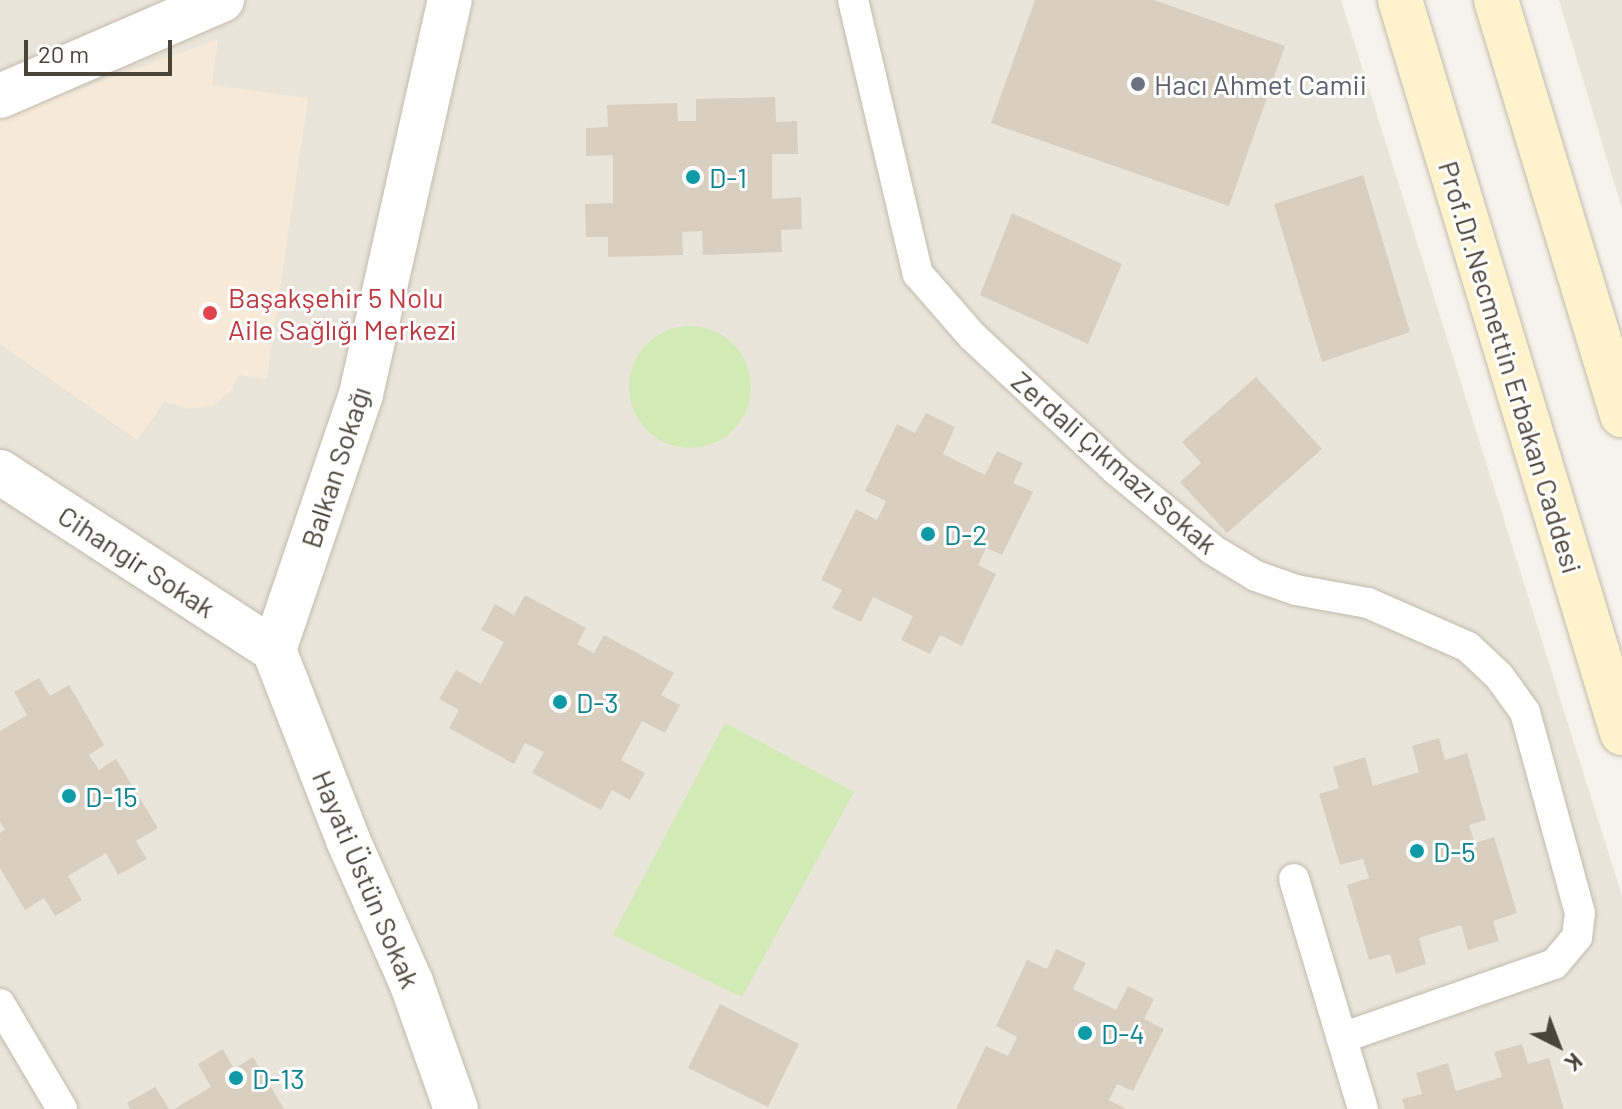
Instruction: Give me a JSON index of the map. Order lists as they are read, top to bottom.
{
  "streets": {
    "main road": ["Prof.Dr.Necmettin Erbakan Caddesi"],
    "street": ["Balkan Sokağı", "Cihangir Sokak", "Hayati Üstün Sokak"],
    "lane": ["Zerdali Çıkmazı Sokak"]
  },
  "crossings": [
    ["Balkan Sokağı", "Cihangir Sokak"],
    ["Balkan Sokağı", "Hayati Üstün Sokak"],
    ["Cihangir Sokak", "Hayati Üstün Sokak"]
  ],
  "places": [
    "Hacı Ahmet Camii",
    "D-1",
    "Başakşehir 5 Nolu Aile Sağlığı Merkezi",
    "D-2",
    "D-3",
    "D-15",
    "D-5",
    "D-4",
    "D-13"
  ],
  "scale_bar": "20 m",
  "north": "bottom right"
}
